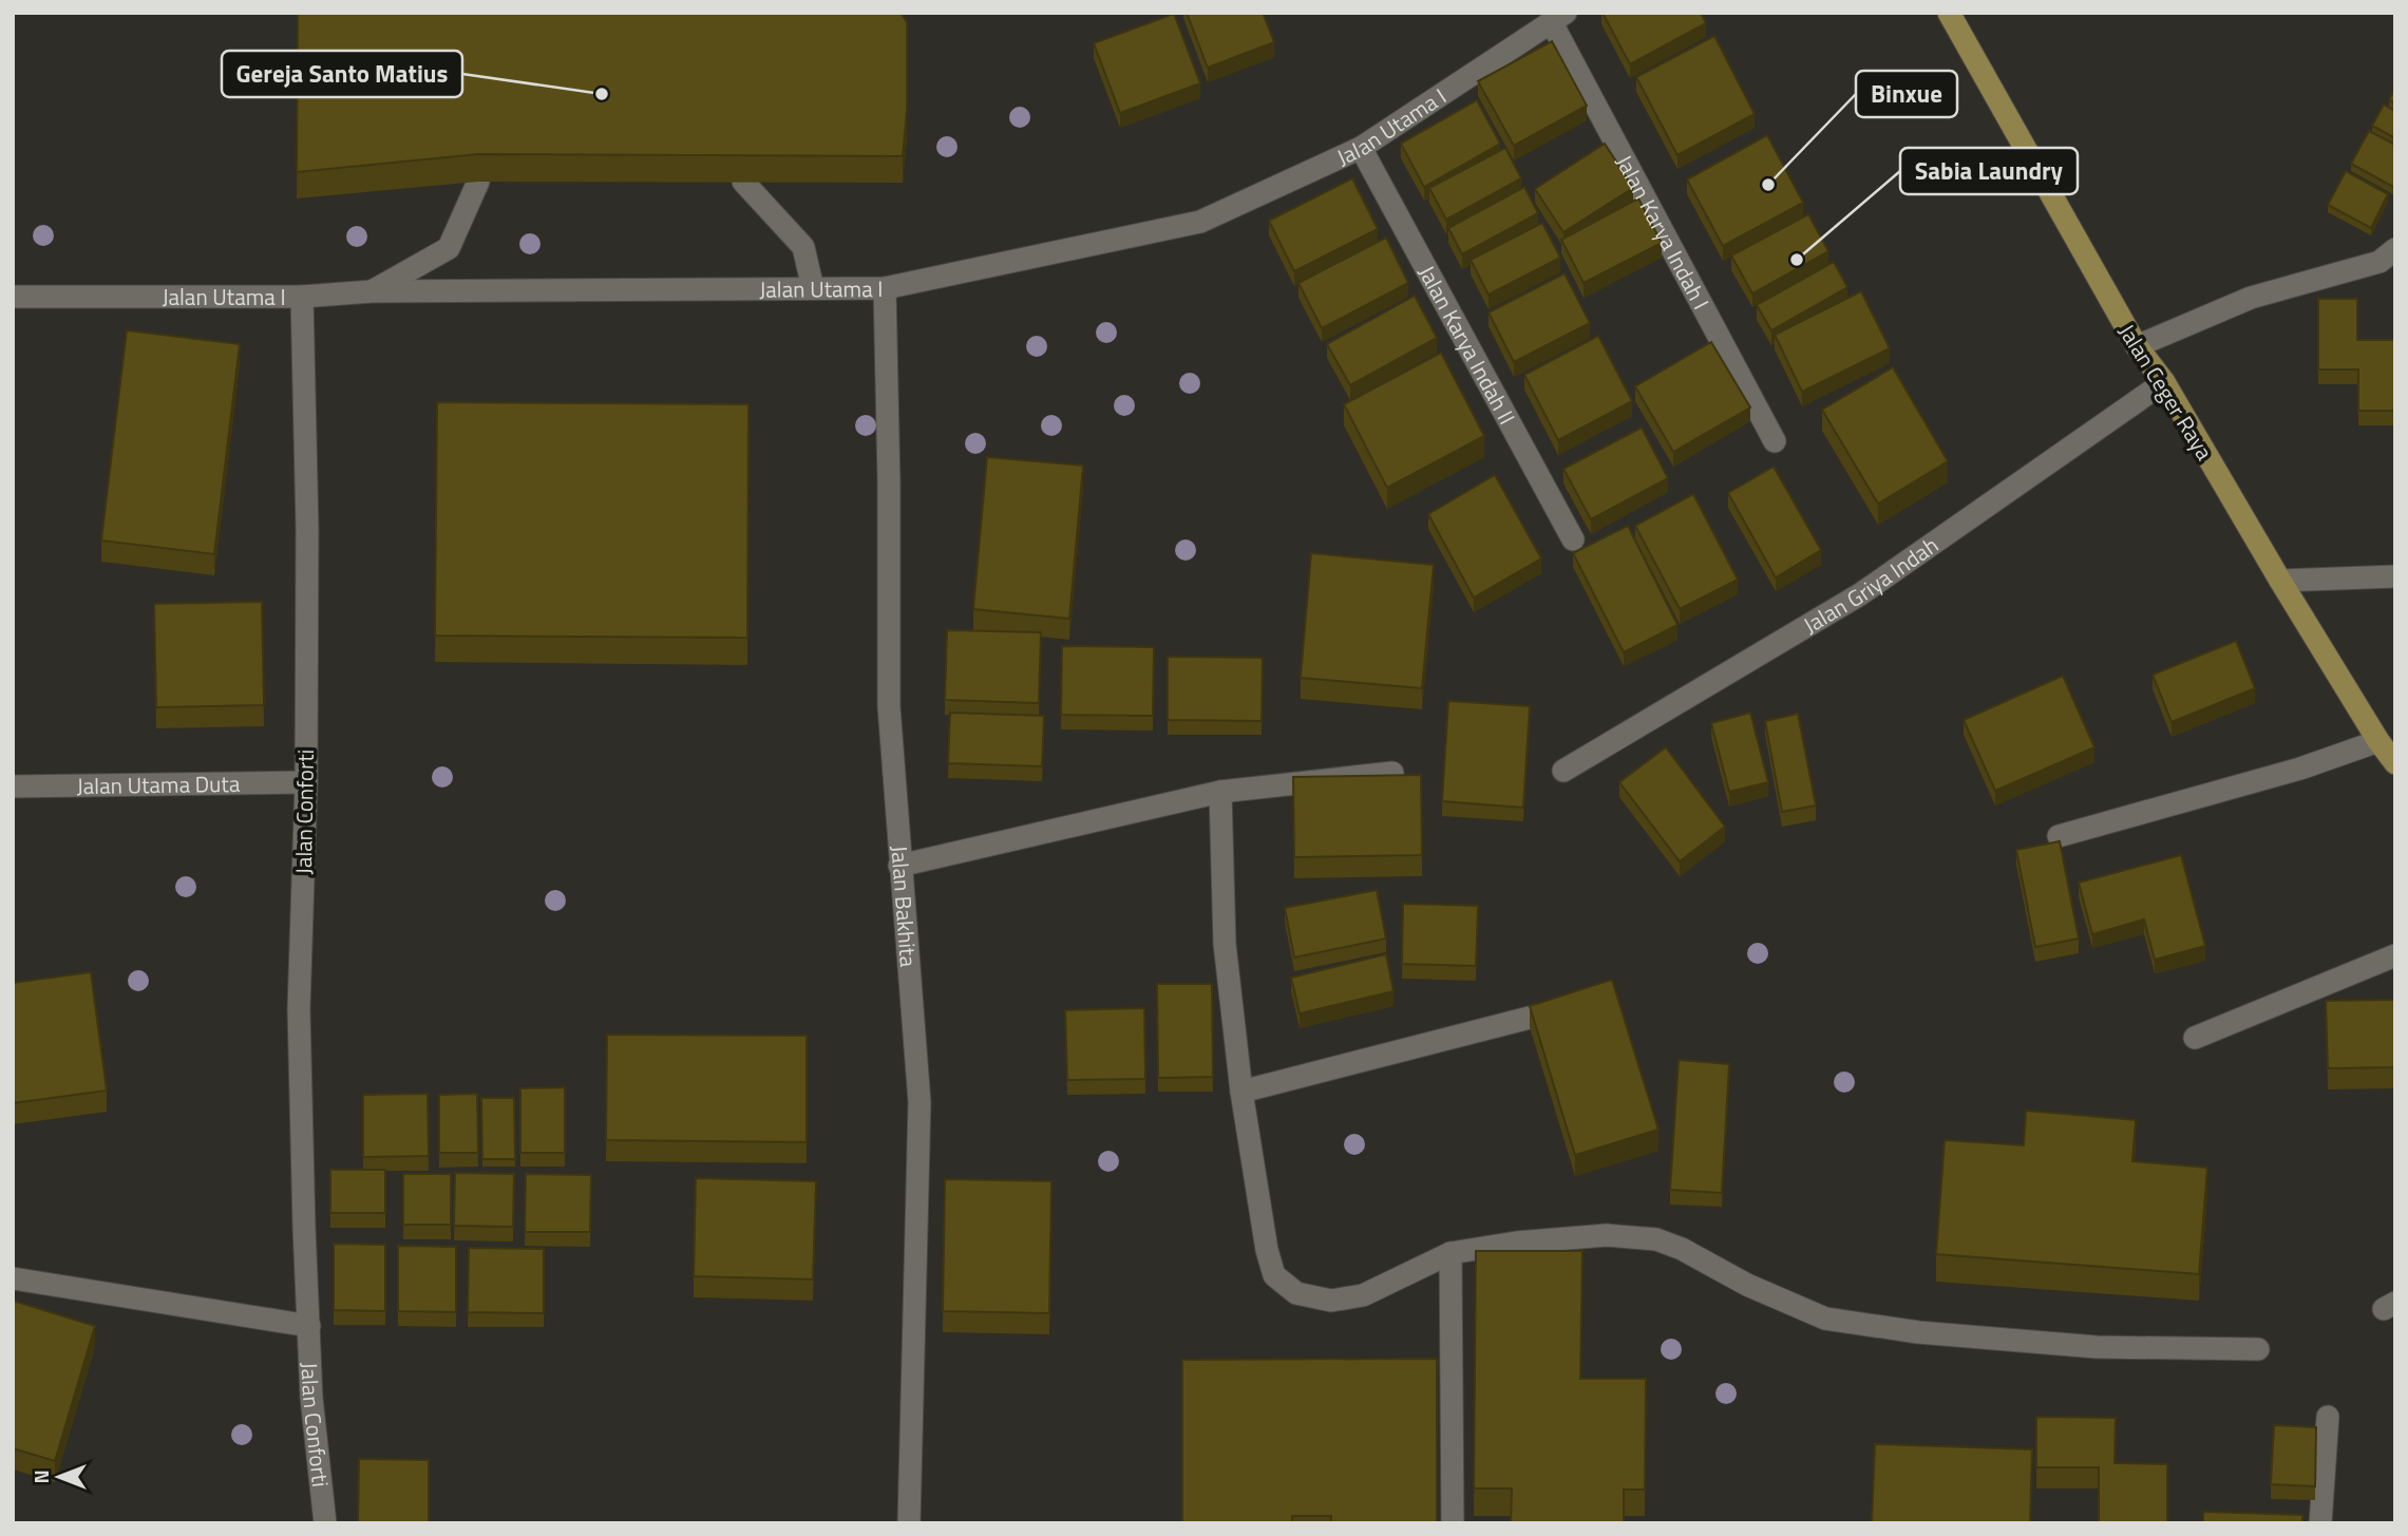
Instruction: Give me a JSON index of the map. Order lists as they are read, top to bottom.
{
  "streets": {
    "main road": ["Jalan Ceger Raya"],
    "street": [
      "Jalan Utama I",
      "Jalan Karya Indah I",
      "Jalan Karya Indah II",
      "Jalan Griya Indah",
      "Jalan Utama Duta",
      "Jalan Conforti",
      "Jalan Bakhita"
    ]
  },
  "crossings": [
    ["Jalan Utama I", "Jalan Karya Indah I"],
    ["Jalan Utama I", "Jalan Karya Indah II"],
    ["Jalan Utama I", "Jalan Conforti"],
    ["Jalan Utama I", "Jalan Bakhita"],
    ["Jalan Ceger Raya", "Jalan Griya Indah"],
    ["Jalan Utama Duta", "Jalan Conforti"]
  ],
  "places": ["Gereja Santo Matius", "Binxue", "Sabia Laundry"],
  "north": "left"
}
